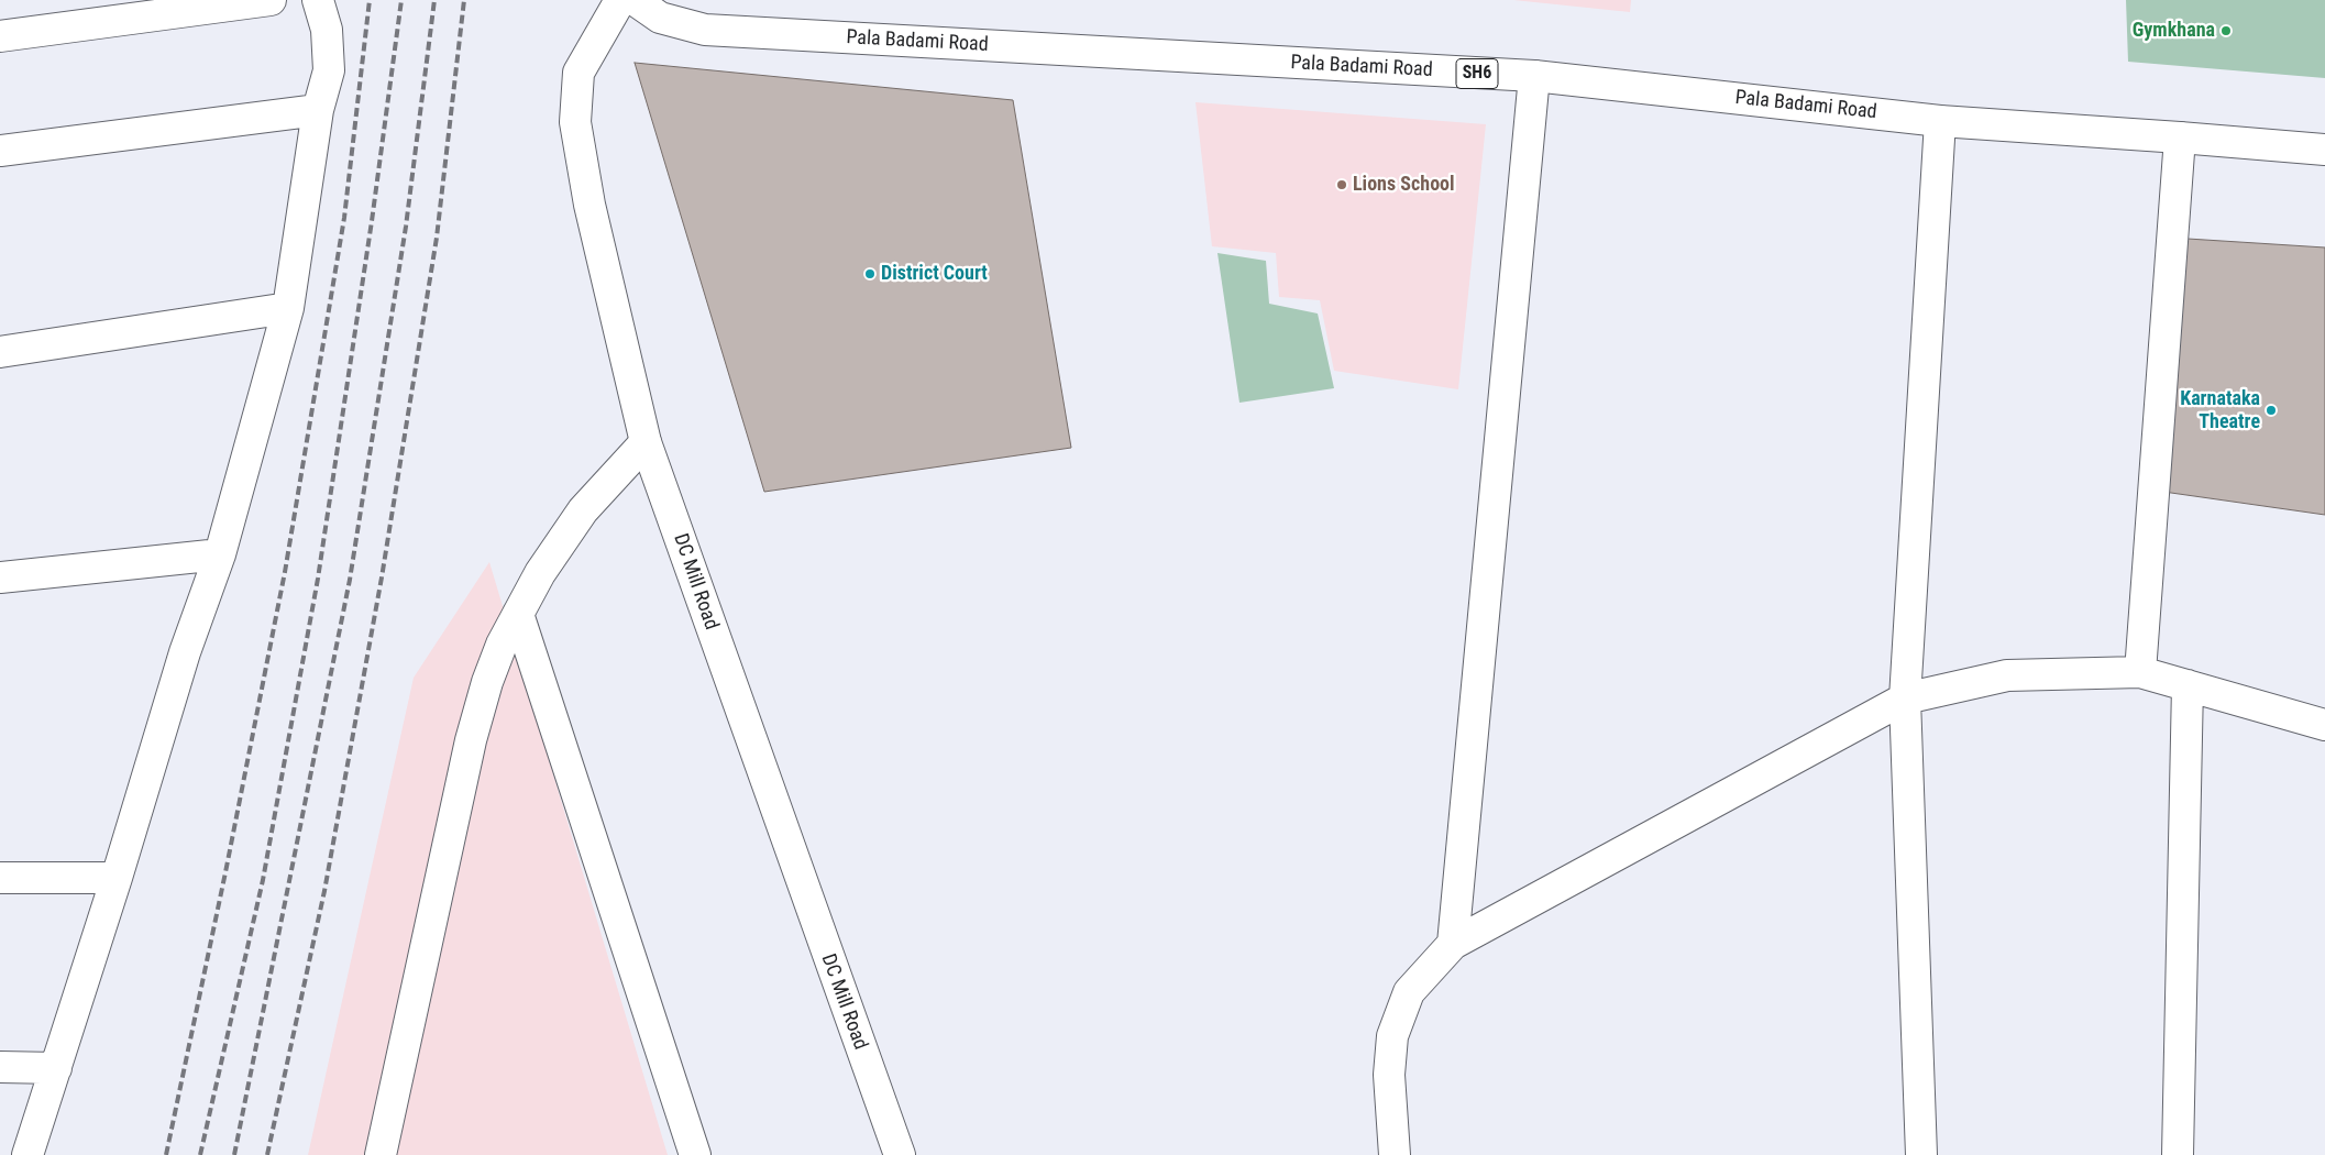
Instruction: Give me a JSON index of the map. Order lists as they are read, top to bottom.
{
  "streets": {
    "street": ["Pala Badami Road", "SH6", "DC Mill Road"]
  },
  "places": [
    "Gymkhana",
    "Lions School",
    "District Court",
    "Karnataka Theatre"
  ]
}
